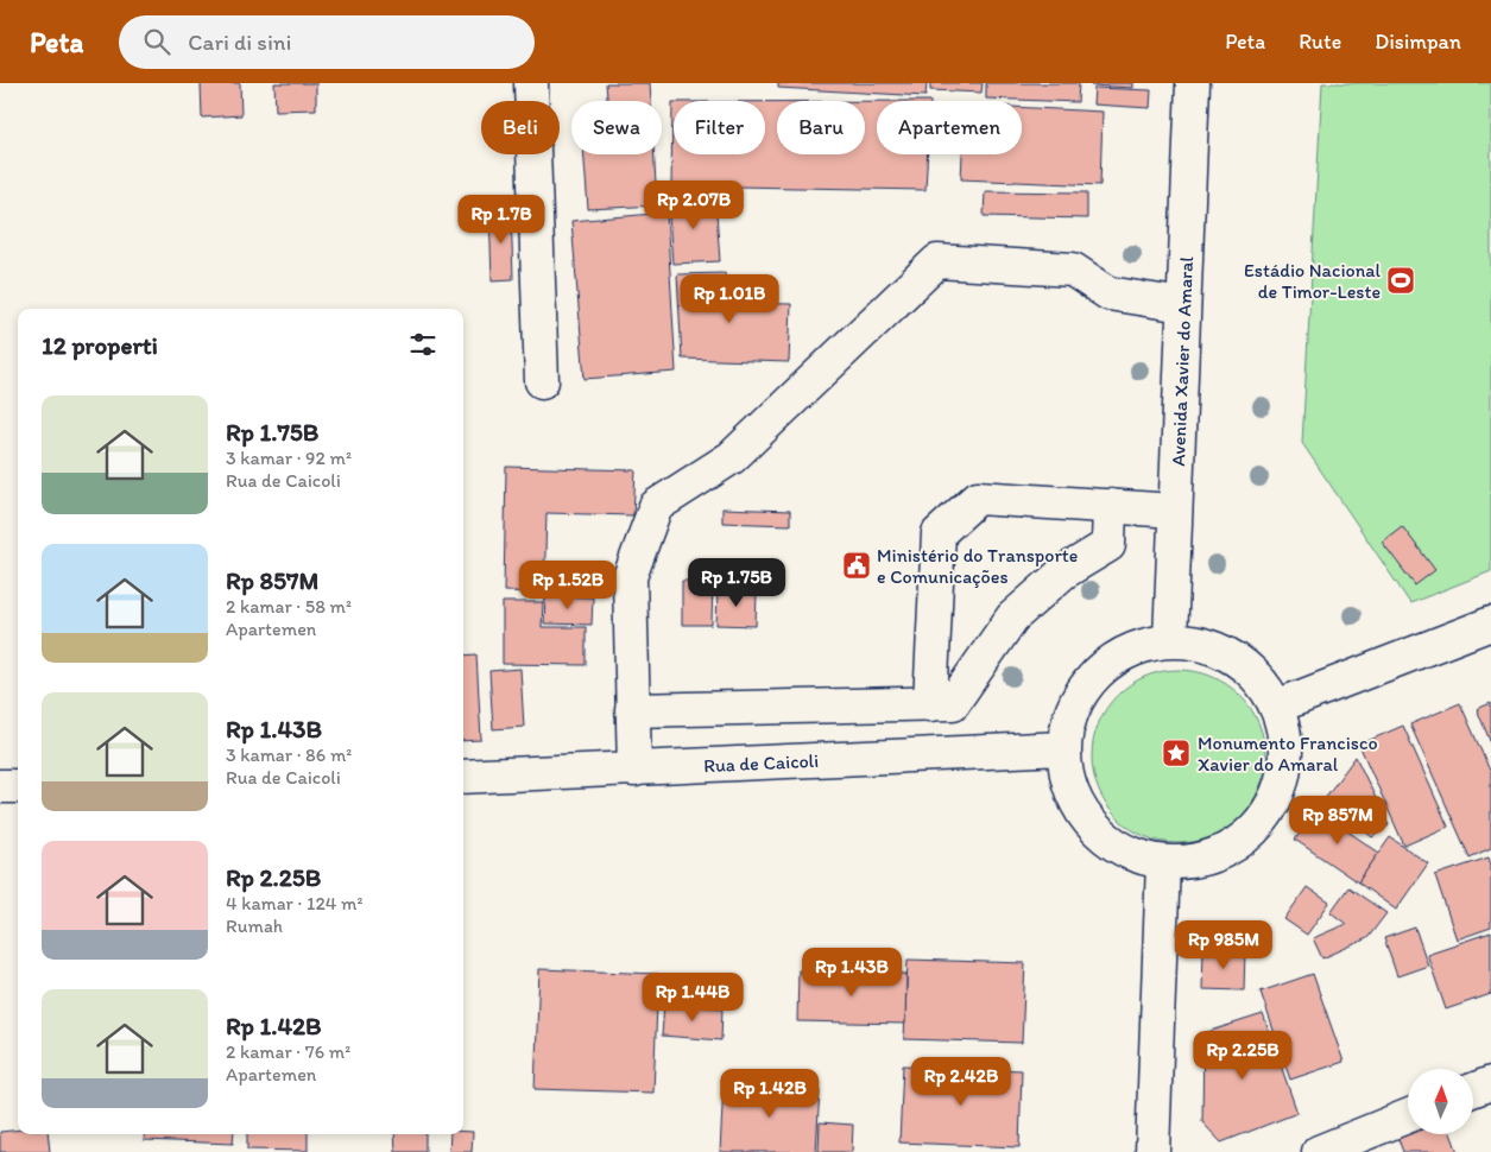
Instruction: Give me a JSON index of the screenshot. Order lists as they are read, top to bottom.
{
  "streets": {
    "main road": ["Avenida Xavier do Amaral", "Rua de Caicoli"]
  },
  "places": {
    "sports": ["Estádio Nacional de Timor-Leste"],
    "public building": ["Ministério do Transporte e Comunicações"],
    "place": ["Monumento Francisco Xavier do Amaral"]
  },
  "north": "top",
  "page": {
    "header": "Peta",
    "search": "Cari di sini",
    "nav": ["Peta", "Rute", "Disimpan"],
    "chip": [
      "Beli",
      "Sewa",
      "Filter",
      "Baru",
      "Apartemen"
    ],
    "price": [
      "Rp 2.07B",
      "Rp 1.7B",
      "Rp 1.01B",
      "Rp 1.75B",
      "Rp 1.52B",
      "Rp 857M",
      "Rp 985M",
      "Rp 1.43B",
      "Rp 1.44B",
      "Rp 2.25B",
      "Rp 2.42B",
      "Rp 1.42B"
    ],
    "heading": "12 properti",
    "list": [
      {
        "name": "Rp 1.75B",
        "note": "3 kamar · 92 m² · Rua de Caicoli"
      },
      {
        "name": "Rp 857M",
        "note": "2 kamar · 58 m² · Apartemen"
      },
      {
        "name": "Rp 1.43B",
        "note": "3 kamar · 86 m² · Rua de Caicoli"
      },
      {
        "name": "Rp 2.25B",
        "note": "4 kamar · 124 m² · Rumah"
      },
      {
        "name": "Rp 1.42B",
        "note": "2 kamar · 76 m² · Apartemen"
      }
    ]
  }
}
